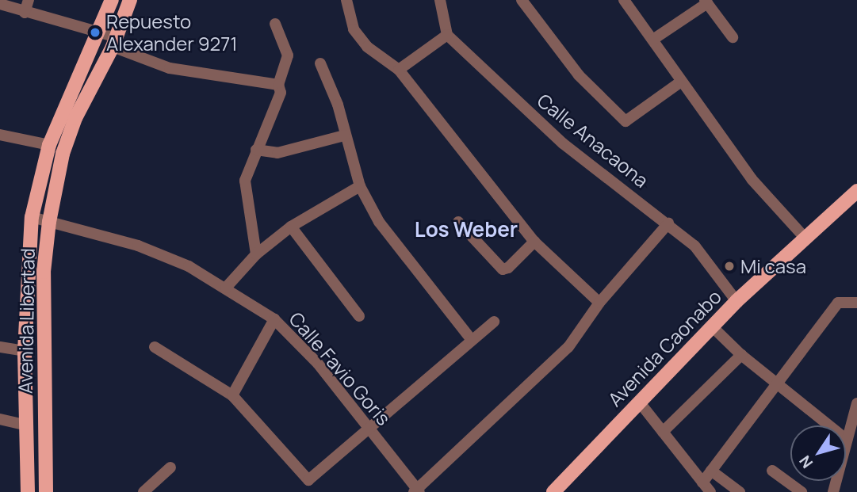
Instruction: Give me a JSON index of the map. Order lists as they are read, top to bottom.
{
  "streets": {
    "main road": ["Avenida Libertad", "Avenida Caonabo"],
    "street": ["Calle Anacaona", "Calle Favio Goris"]
  },
  "crossings": [
    ["Calle Anacaona", "Avenida Caonabo"],
    ["Avenida Libertad", "Calle Favio Goris"]
  ],
  "districts": ["Los Weber"],
  "places": ["Repuesto Alexander 9271", "Mi casa"],
  "north": "bottom left"
}
